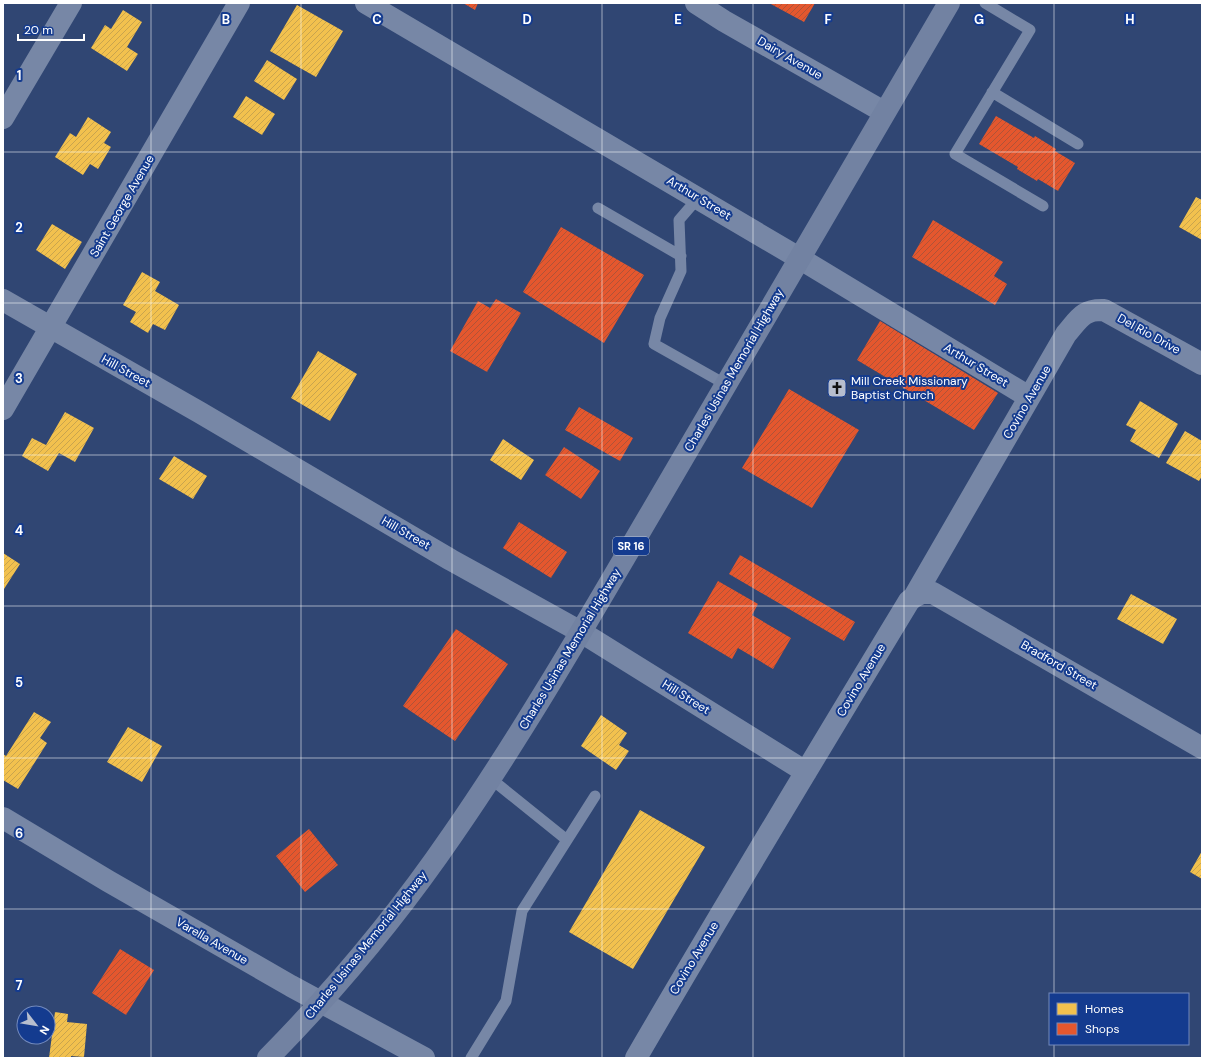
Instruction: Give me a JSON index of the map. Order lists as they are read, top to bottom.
{
  "streets": {
    "highway": ["Charles Usinas Memorial Highway", "SR 16"],
    "street": [
      "Dairy Avenue",
      "Arthur Street",
      "Saint George Avenue",
      "Del Rio Drive",
      "Hill Street",
      "Covino Avenue",
      "Bradford Street",
      "Varella Avenue"
    ]
  },
  "crossings": [
    ["Dairy Avenue", "Charles Usinas Memorial Highway"],
    ["Arthur Street", "Charles Usinas Memorial Highway"],
    ["Arthur Street", "Covino Avenue"],
    ["Saint George Avenue", "Hill Street"],
    ["Del Rio Drive", "Covino Avenue"],
    ["Charles Usinas Memorial Highway", "Hill Street"],
    ["Charles Usinas Memorial Highway", "Varella Avenue"],
    ["Hill Street", "Covino Avenue"],
    ["Covino Avenue", "Bradford Street"]
  ],
  "places": {
    "church": ["Mill Creek Missionary Baptist Church"]
  },
  "legend": ["Homes", "Shops"],
  "scale_bar": "20 m",
  "north": "bottom right",
  "grid": {
    "columns": [
      "B",
      "C",
      "D",
      "E",
      "F",
      "G",
      "H"
    ],
    "rows": [
      "1",
      "2",
      "3",
      "4",
      "5",
      "6",
      "7"
    ]
  }
}
